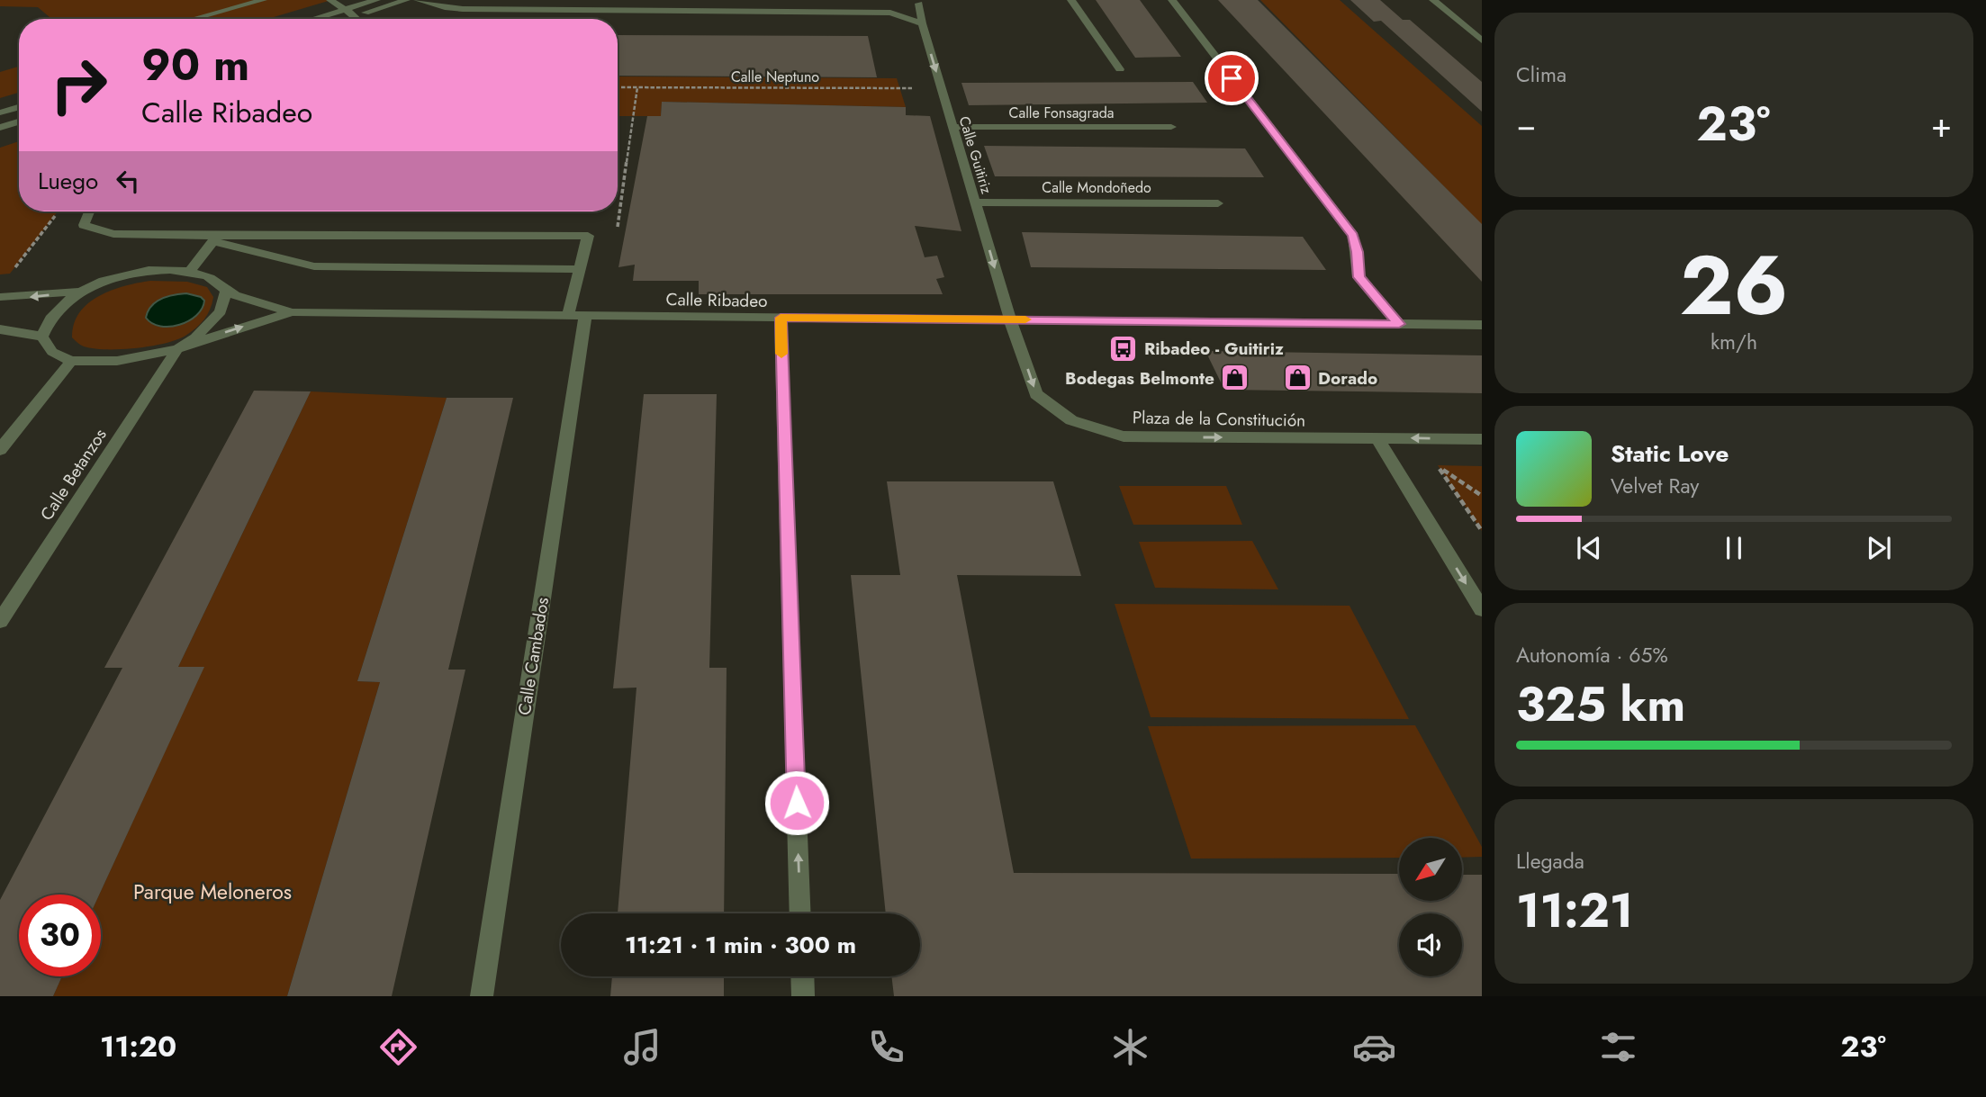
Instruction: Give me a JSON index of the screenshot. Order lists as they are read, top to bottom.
{
  "streets": {
    "street": [
      "Calle Fonsagrada",
      "Calle Guitiriz",
      "Calle Mondoñedo",
      "Calle Ribadeo",
      "Plaza de la Constitución",
      "Calle Betanzos",
      "Calle Cambados"
    ],
    "path": ["Calle Neptuno"]
  },
  "crossings": [
    ["Calle Neptuno", "Calle Guitiriz"],
    ["Calle Fonsagrada", "Calle Guitiriz"],
    ["Calle Guitiriz", "Calle Mondoñedo"],
    ["Calle Guitiriz", "Calle Ribadeo"],
    ["Calle Guitiriz", "Plaza de la Constitución"],
    ["Calle Ribadeo", "Plaza de la Constitución"],
    ["Calle Ribadeo", "Calle Betanzos"],
    ["Calle Ribadeo", "Calle Cambados"]
  ],
  "one_way": ["Calle Guitiriz"],
  "parks": ["Parque Meloneros"],
  "places": {
    "bus stop": ["Ribadeo - Guitiriz"],
    "shop": ["Bodegas Belmonte", "Dorado"]
  },
  "north": "bottom left",
  "page": {
    "tile": [
      "Clima",
      ["26", "km/h"],
      ["Autonomía · 65%", "325 km"],
      ["Llegada", "11:21"]
    ],
    "turn": ["90 m", "Calle Ribadeo"],
    "heat": ["−", "23°", "+"],
    "then": "Luego",
    "song": ["Static Love", "Velvet Ray"],
    "limit": "30",
    "trip": "11:21 · 1 min · 300 m",
    "tabs": ["11:20", "23°"]
  }
}
